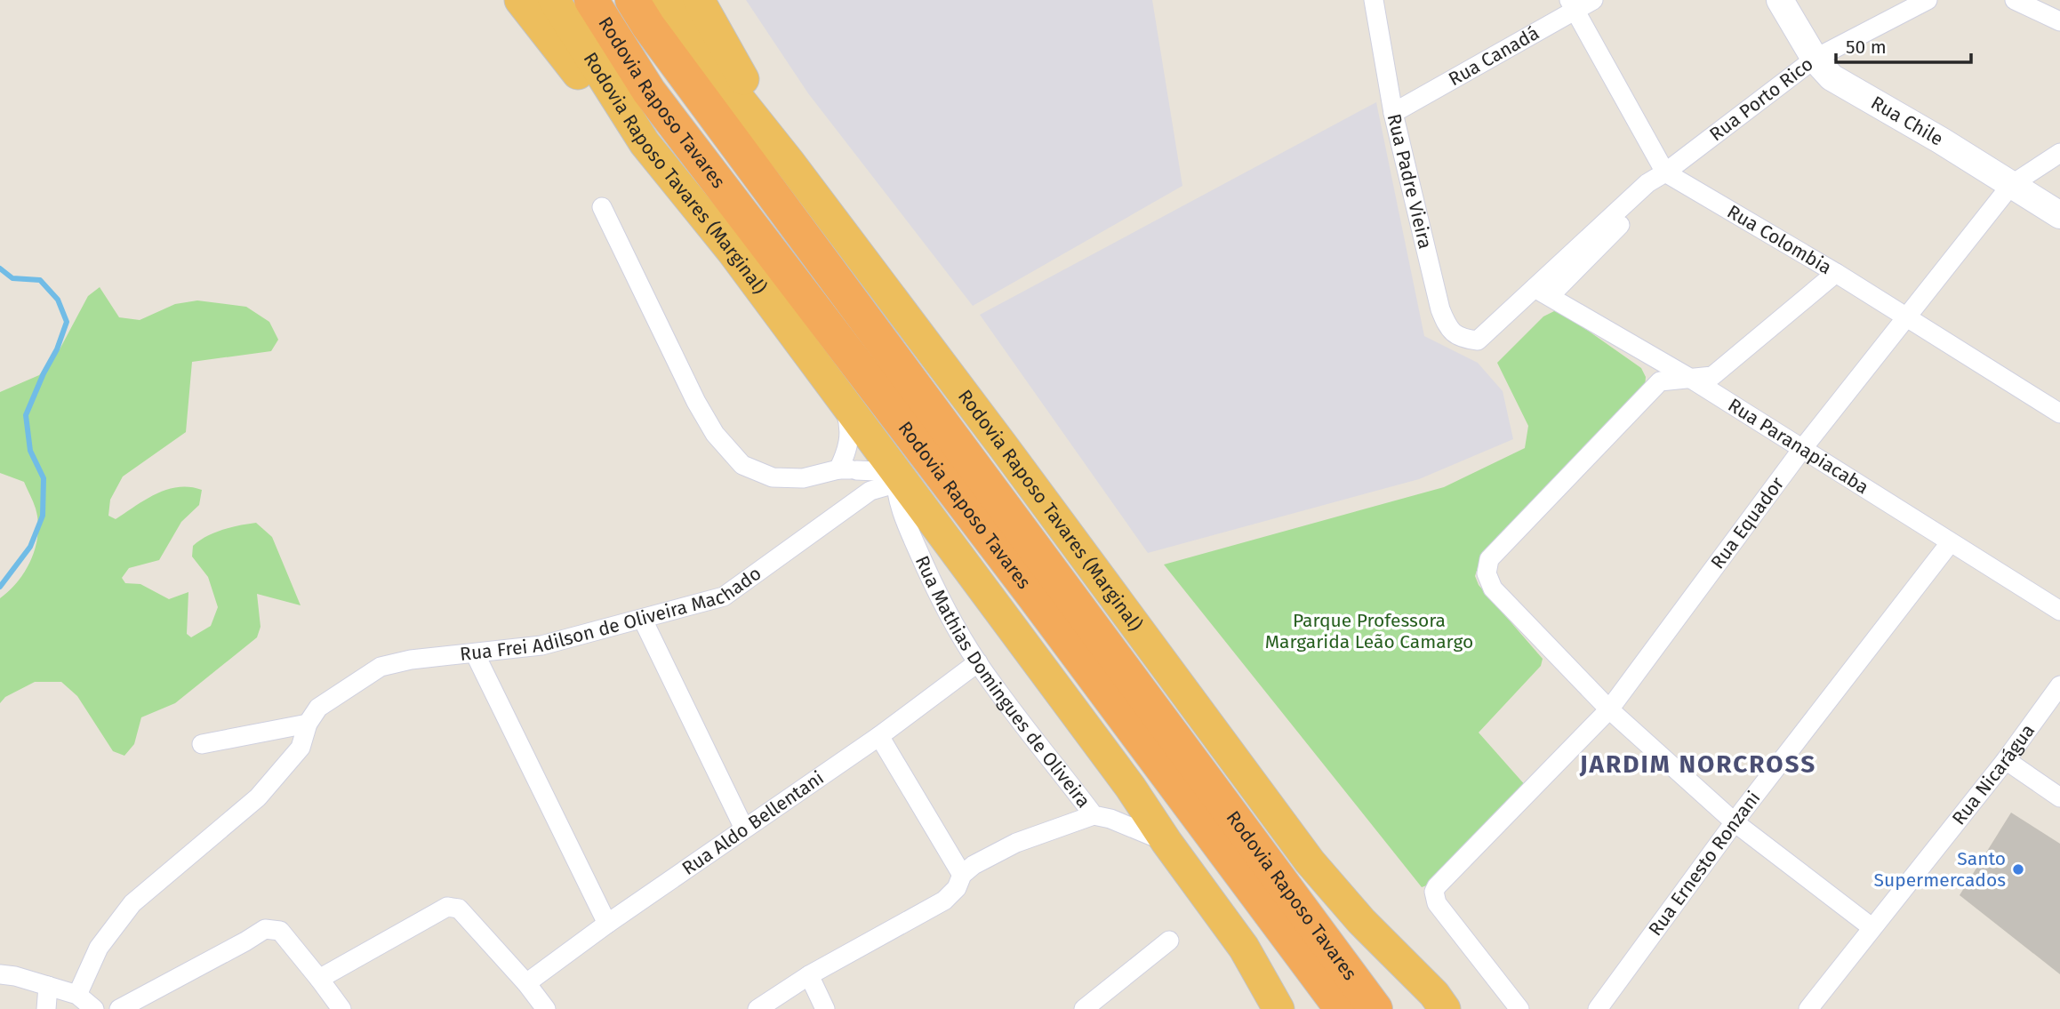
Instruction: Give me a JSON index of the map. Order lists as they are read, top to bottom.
{
  "streets": {
    "highway": ["Rodovia Raposo Tavares", "Rodovia Raposo Tavares (Marginal)"],
    "main road": ["Rua Chile"],
    "street": [
      "Rua Canadá",
      "Rua Porto Rico",
      "Rua Padre Vieira",
      "Rua Colombia",
      "Rua Paranapiacaba",
      "Rua Equador",
      "Rua Frei Adilson de Oliveira Machado",
      "Rua Mathias Domingues de Oliveira",
      "Rua Nicarágua",
      "Rua Aldo Bellentani",
      "Rua Ernesto Ronzani"
    ]
  },
  "crossings": [
    ["Rua Canadá", "Rua Padre Vieira"],
    ["Rua Canadá", "Rua Colombia"],
    ["Rua Porto Rico", "Rua Chile"],
    ["Rua Porto Rico", "Rua Padre Vieira"],
    ["Rua Porto Rico", "Rua Colombia"],
    ["Rua Porto Rico", "Rua Paranapiacaba"],
    ["Rua Chile", "Rua Equador"],
    ["Rodovia Raposo Tavares (Marginal)", "Rua Frei Adilson de Oliveira Machado"],
    ["Rodovia Raposo Tavares (Marginal)", "Rua Mathias Domingues de Oliveira"],
    ["Rua Colombia", "Rua Equador"],
    ["Rua Paranapiacaba", "Rua Equador"],
    ["Rua Paranapiacaba", "Rua Ernesto Ronzani"],
    ["Rua Frei Adilson de Oliveira Machado", "Rua Mathias Domingues de Oliveira"],
    ["Rua Mathias Domingues de Oliveira", "Rua Aldo Bellentani"]
  ],
  "districts": ["JARDIM NORCROSS"],
  "parks": ["Parque Professora Margarida Leão Camargo"],
  "places": ["Santo Supermercados"],
  "scale_bar": "50 m"
}
